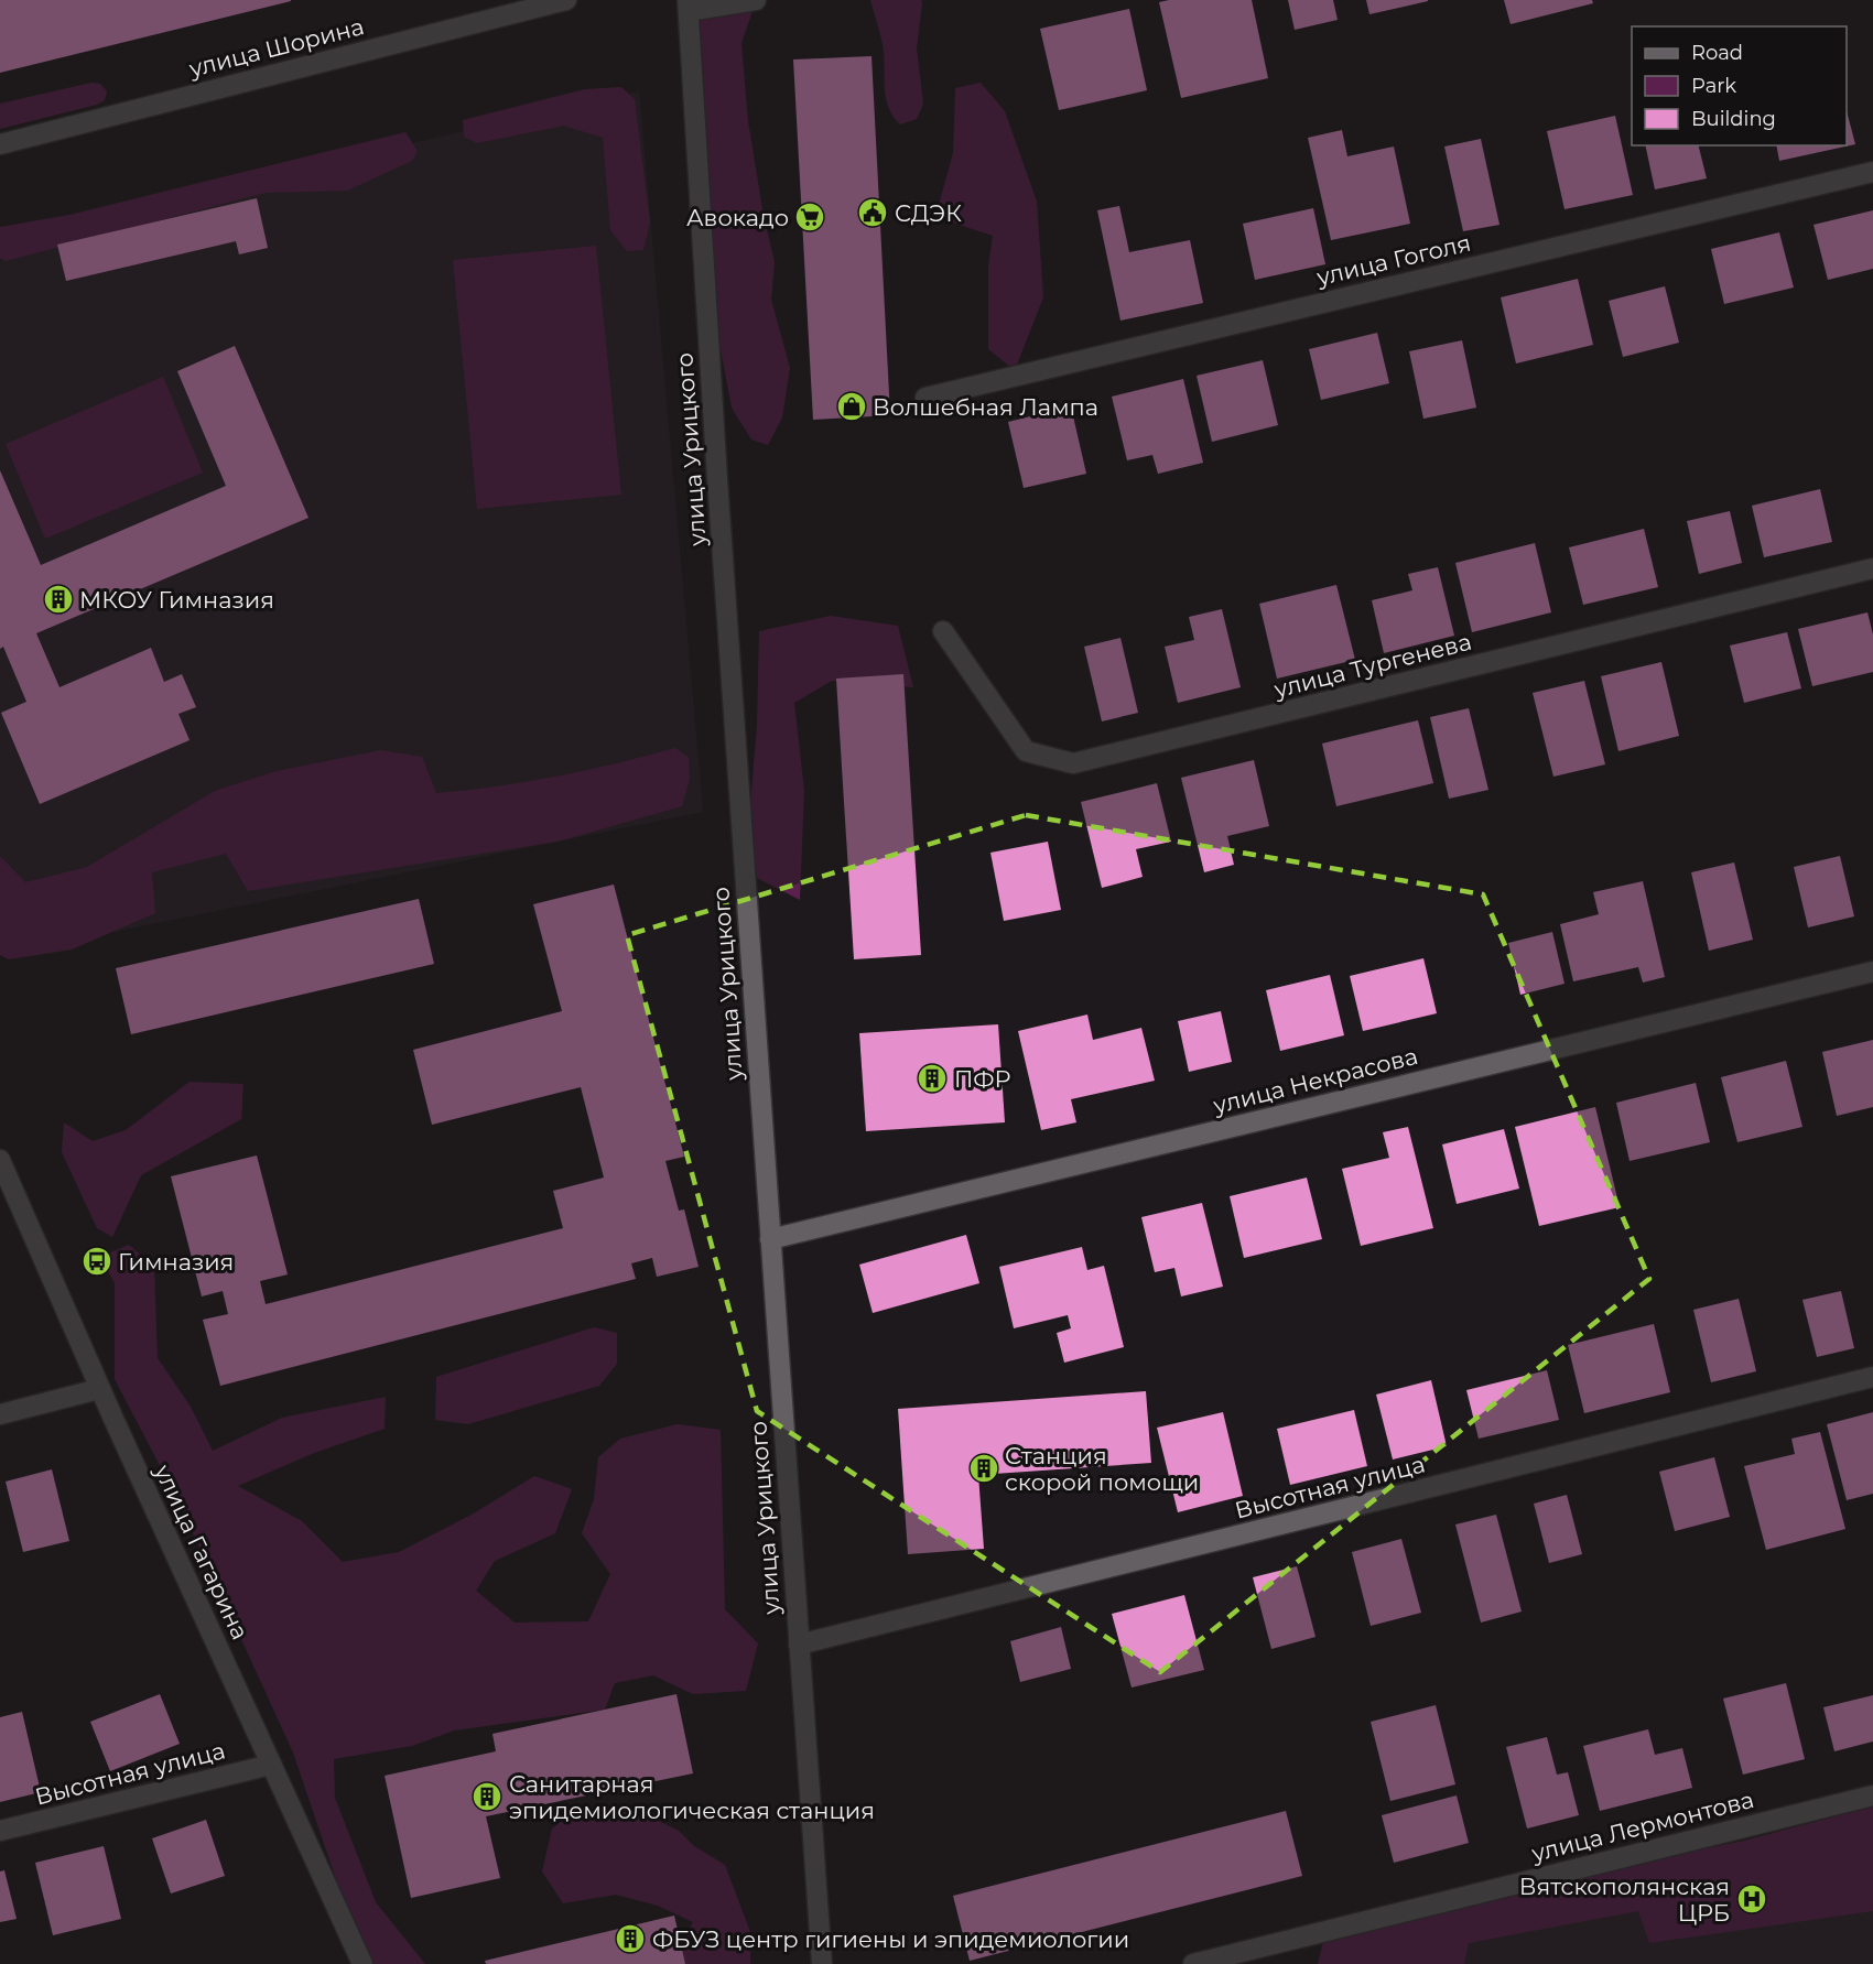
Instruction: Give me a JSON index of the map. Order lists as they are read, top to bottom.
{
  "streets": {
    "street": [
      "улица Шорина",
      "улица Гоголя",
      "улица Урицкого",
      "улица Тургенева",
      "улица Некрасова",
      "Высотная улица",
      "улица Гагарина",
      "улица Лермонтова"
    ]
  },
  "crossings": [
    ["улица Урицкого", "улица Некрасова"],
    ["улица Урицкого", "Высотная улица"],
    ["Высотная улица", "улица Гагарина"]
  ],
  "places": {
    "public building": ["СДЭК"],
    "supermarket": ["Авокадо"],
    "shop": ["Волшебная Лампа"],
    "building": [
      "МКОУ Гимназия",
      "ПФР",
      "Станция скорой помощи",
      "Санитарная эпидемиологическая станция",
      "ФБУЗ центр гигиены и эпидемиологии"
    ],
    "bus stop": ["Гимназия"],
    "hospital": ["Вятскополянская ЦРБ"]
  },
  "legend": ["Road", "Park", "Building"]
}
